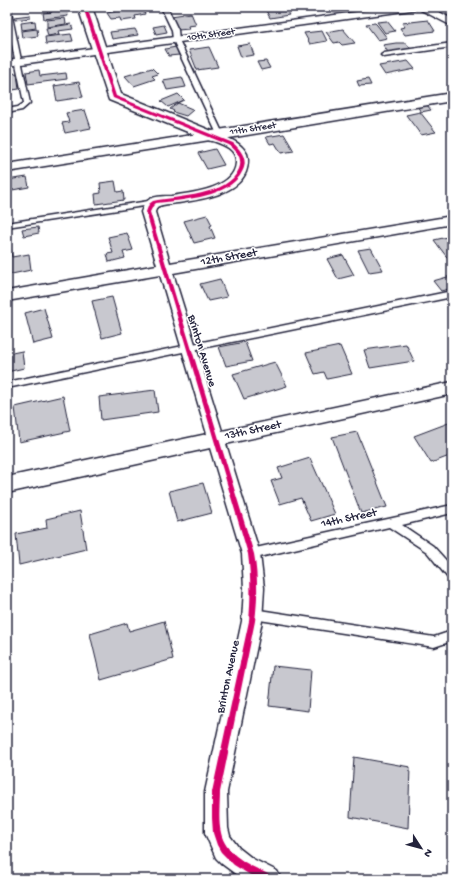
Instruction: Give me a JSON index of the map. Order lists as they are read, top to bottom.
{
  "streets": {
    "street": [
      "10th Street",
      "11th Street",
      "12th Street",
      "Brinton Avenue",
      "13th Street"
    ],
    "lane": ["14th Street"]
  },
  "crossings": [
    ["12th Street", "Brinton Avenue"],
    ["Brinton Avenue", "13th Street"],
    ["Brinton Avenue", "14th Street"]
  ],
  "north": "bottom right"
}
